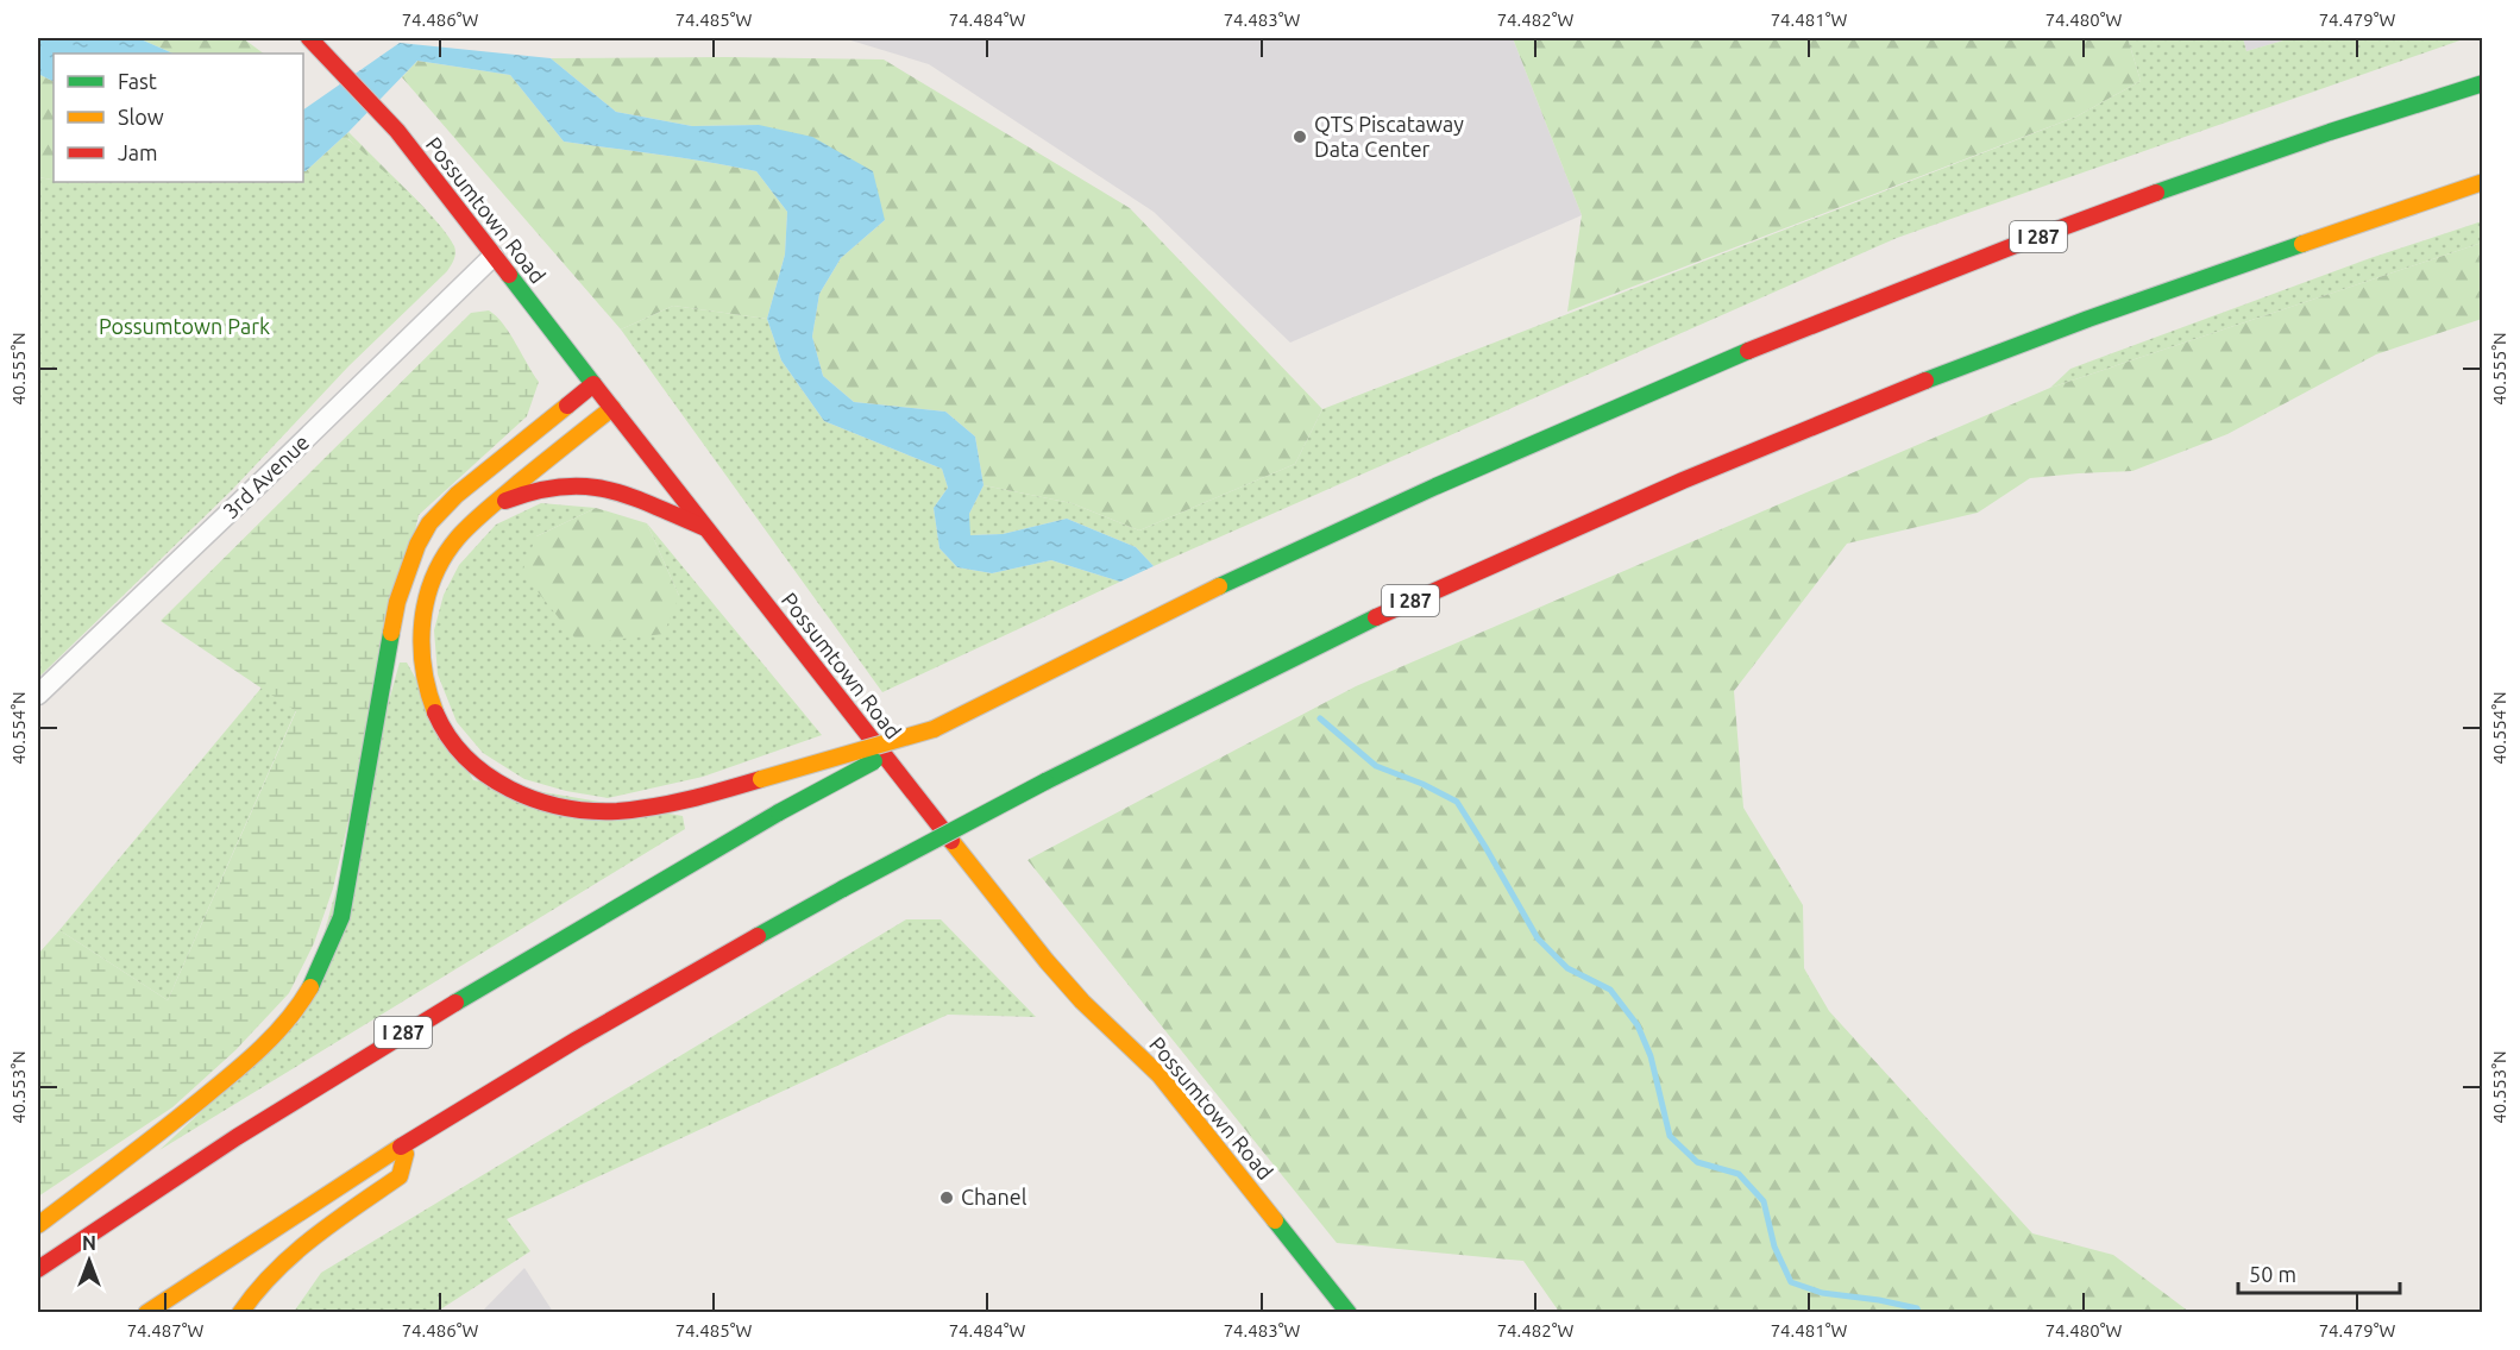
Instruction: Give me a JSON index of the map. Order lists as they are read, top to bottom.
{
  "streets": {
    "main road": ["Possumtown Road", "I 287"],
    "street": ["3rd Avenue"]
  },
  "crossings": [
    ["Possumtown Road", "3rd Avenue"]
  ],
  "parks": ["Possumtown Park"],
  "places": ["QTS Piscataway Data Center", "Chanel"],
  "legend": ["Fast", "Slow", "Jam"],
  "scale_bar": "50 m",
  "north": "top",
  "coordinates": [
    "74.486°W",
    "74.485°W",
    "74.484°W",
    "74.483°W",
    "74.482°W",
    "74.481°W",
    "74.480°W",
    "74.479°W",
    "40.555°N",
    "40.554°N",
    "40.553°N",
    "74.487°W"
  ]
}
